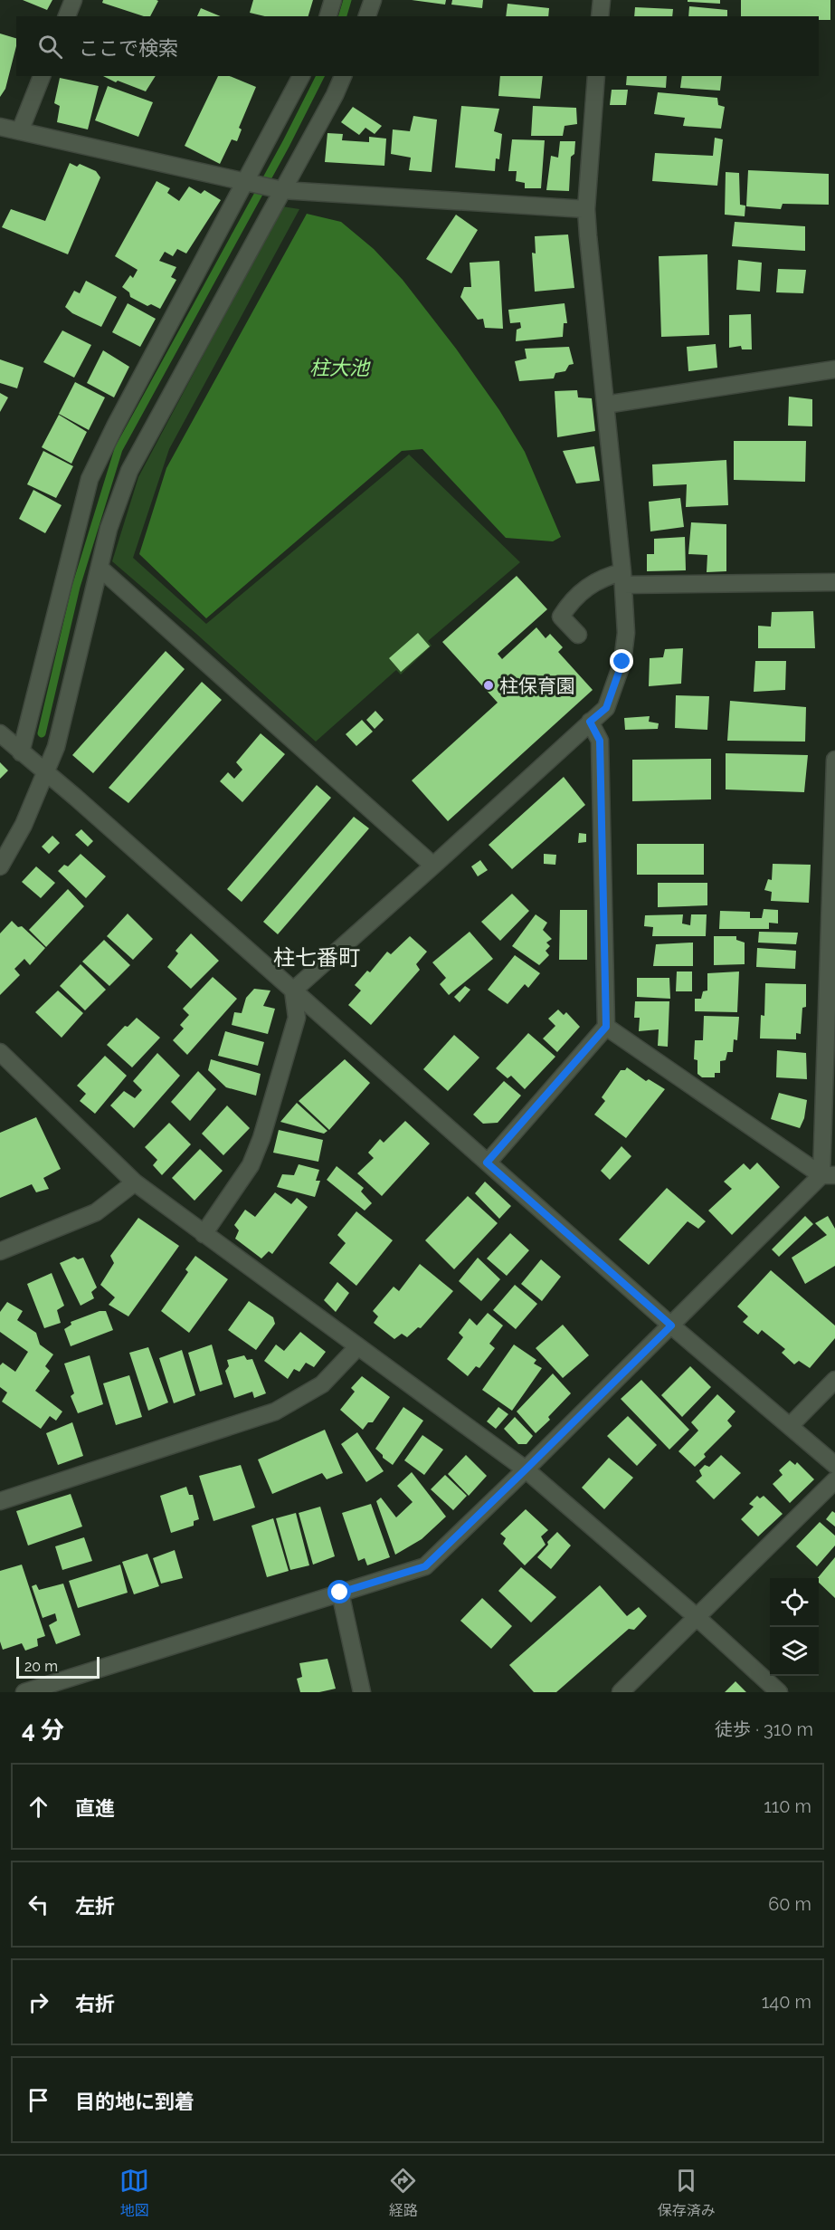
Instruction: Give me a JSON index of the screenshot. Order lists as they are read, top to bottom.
{
  "districts": ["柱七番町"],
  "water": ["柱大池"],
  "places": ["柱保育園"],
  "scale_bar": "20 m",
  "page": {
    "search": "ここで検索",
    "scale": "20 m",
    "heading": ["4 分", "徒歩 · 310 m"],
    "list": [
      ["直進", "110 m"],
      ["左折", "60 m"],
      ["右折", "140 m"],
      "目的地に到着"
    ],
    "nav": ["地図", "経路", "保存済み"]
  }
}
